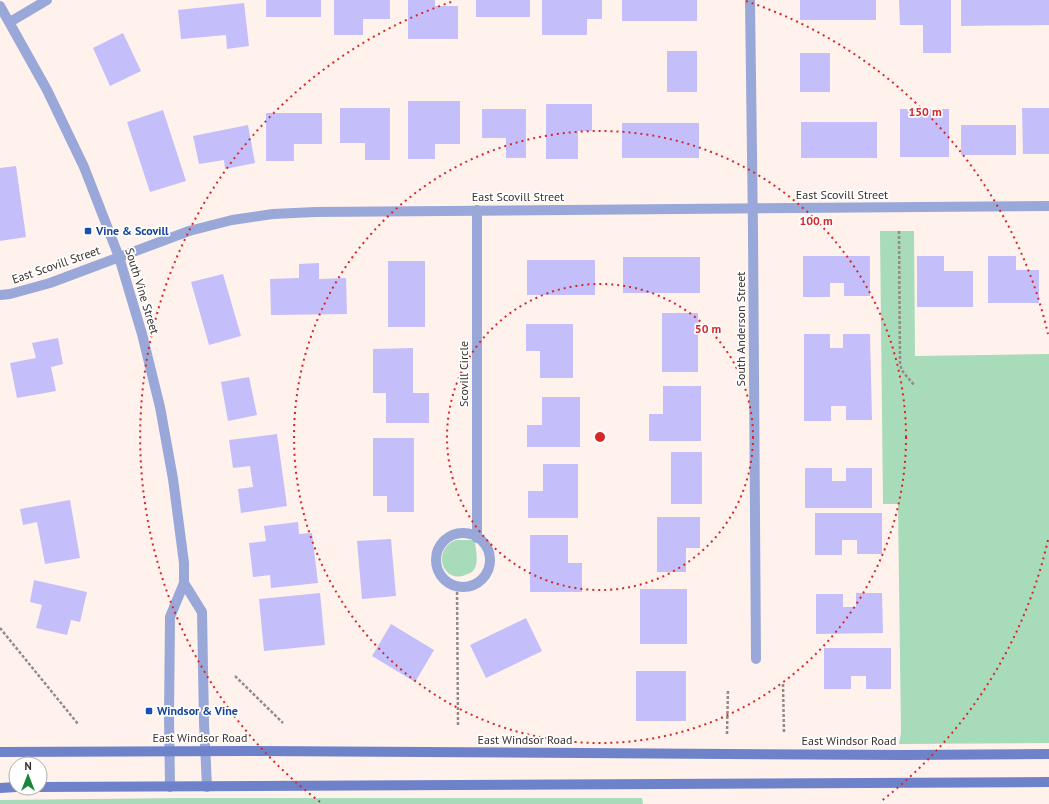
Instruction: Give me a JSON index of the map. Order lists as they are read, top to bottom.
{
  "streets": {
    "main road": ["East Windsor Road"],
    "street": [
      "East Scovill Street",
      "South Vine Street",
      "South Anderson Street",
      "Scovill Circle"
    ]
  },
  "crossings": [
    ["East Scovill Street", "South Vine Street"],
    ["East Scovill Street", "South Anderson Street"],
    ["East Scovill Street", "Scovill Circle"],
    ["South Vine Street", "East Windsor Road"]
  ],
  "places": {
    "transit": ["Vine & Scovill", "Windsor & Vine"]
  },
  "north": "top",
  "rings": ["150 m", "100 m", "50 m"]
}
